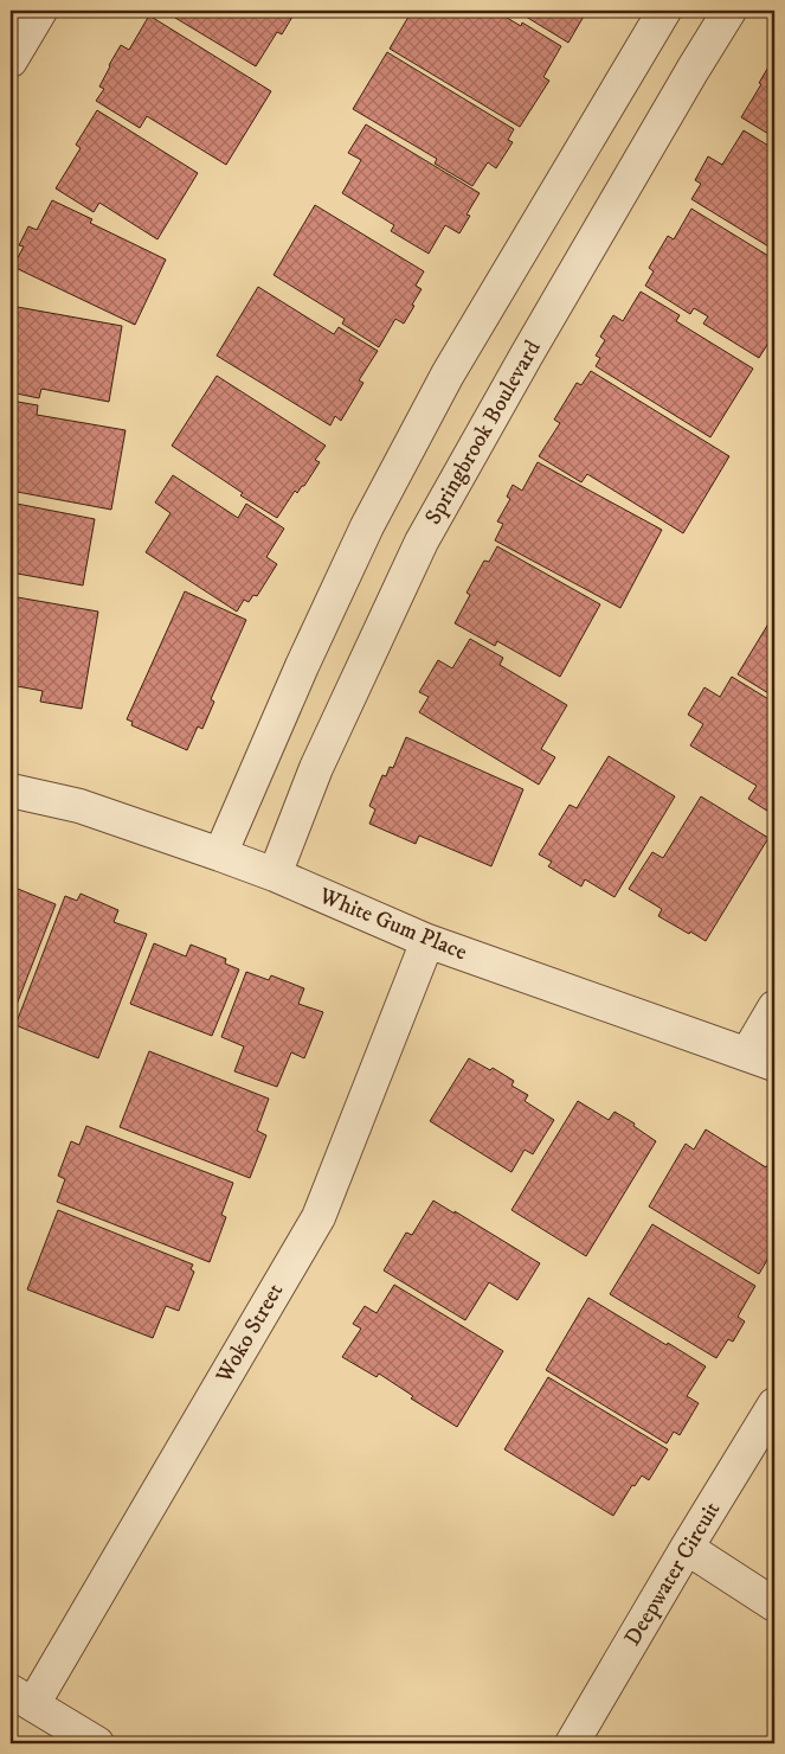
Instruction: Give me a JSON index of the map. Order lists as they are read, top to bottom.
{
  "streets": {
    "street": [
      "Springbrook Boulevard",
      "White Gum Place",
      "Woko Street",
      "Deepwater Circuit"
    ]
  },
  "crossings": [
    ["Springbrook Boulevard", "White Gum Place"],
    ["White Gum Place", "Woko Street"]
  ]
}
